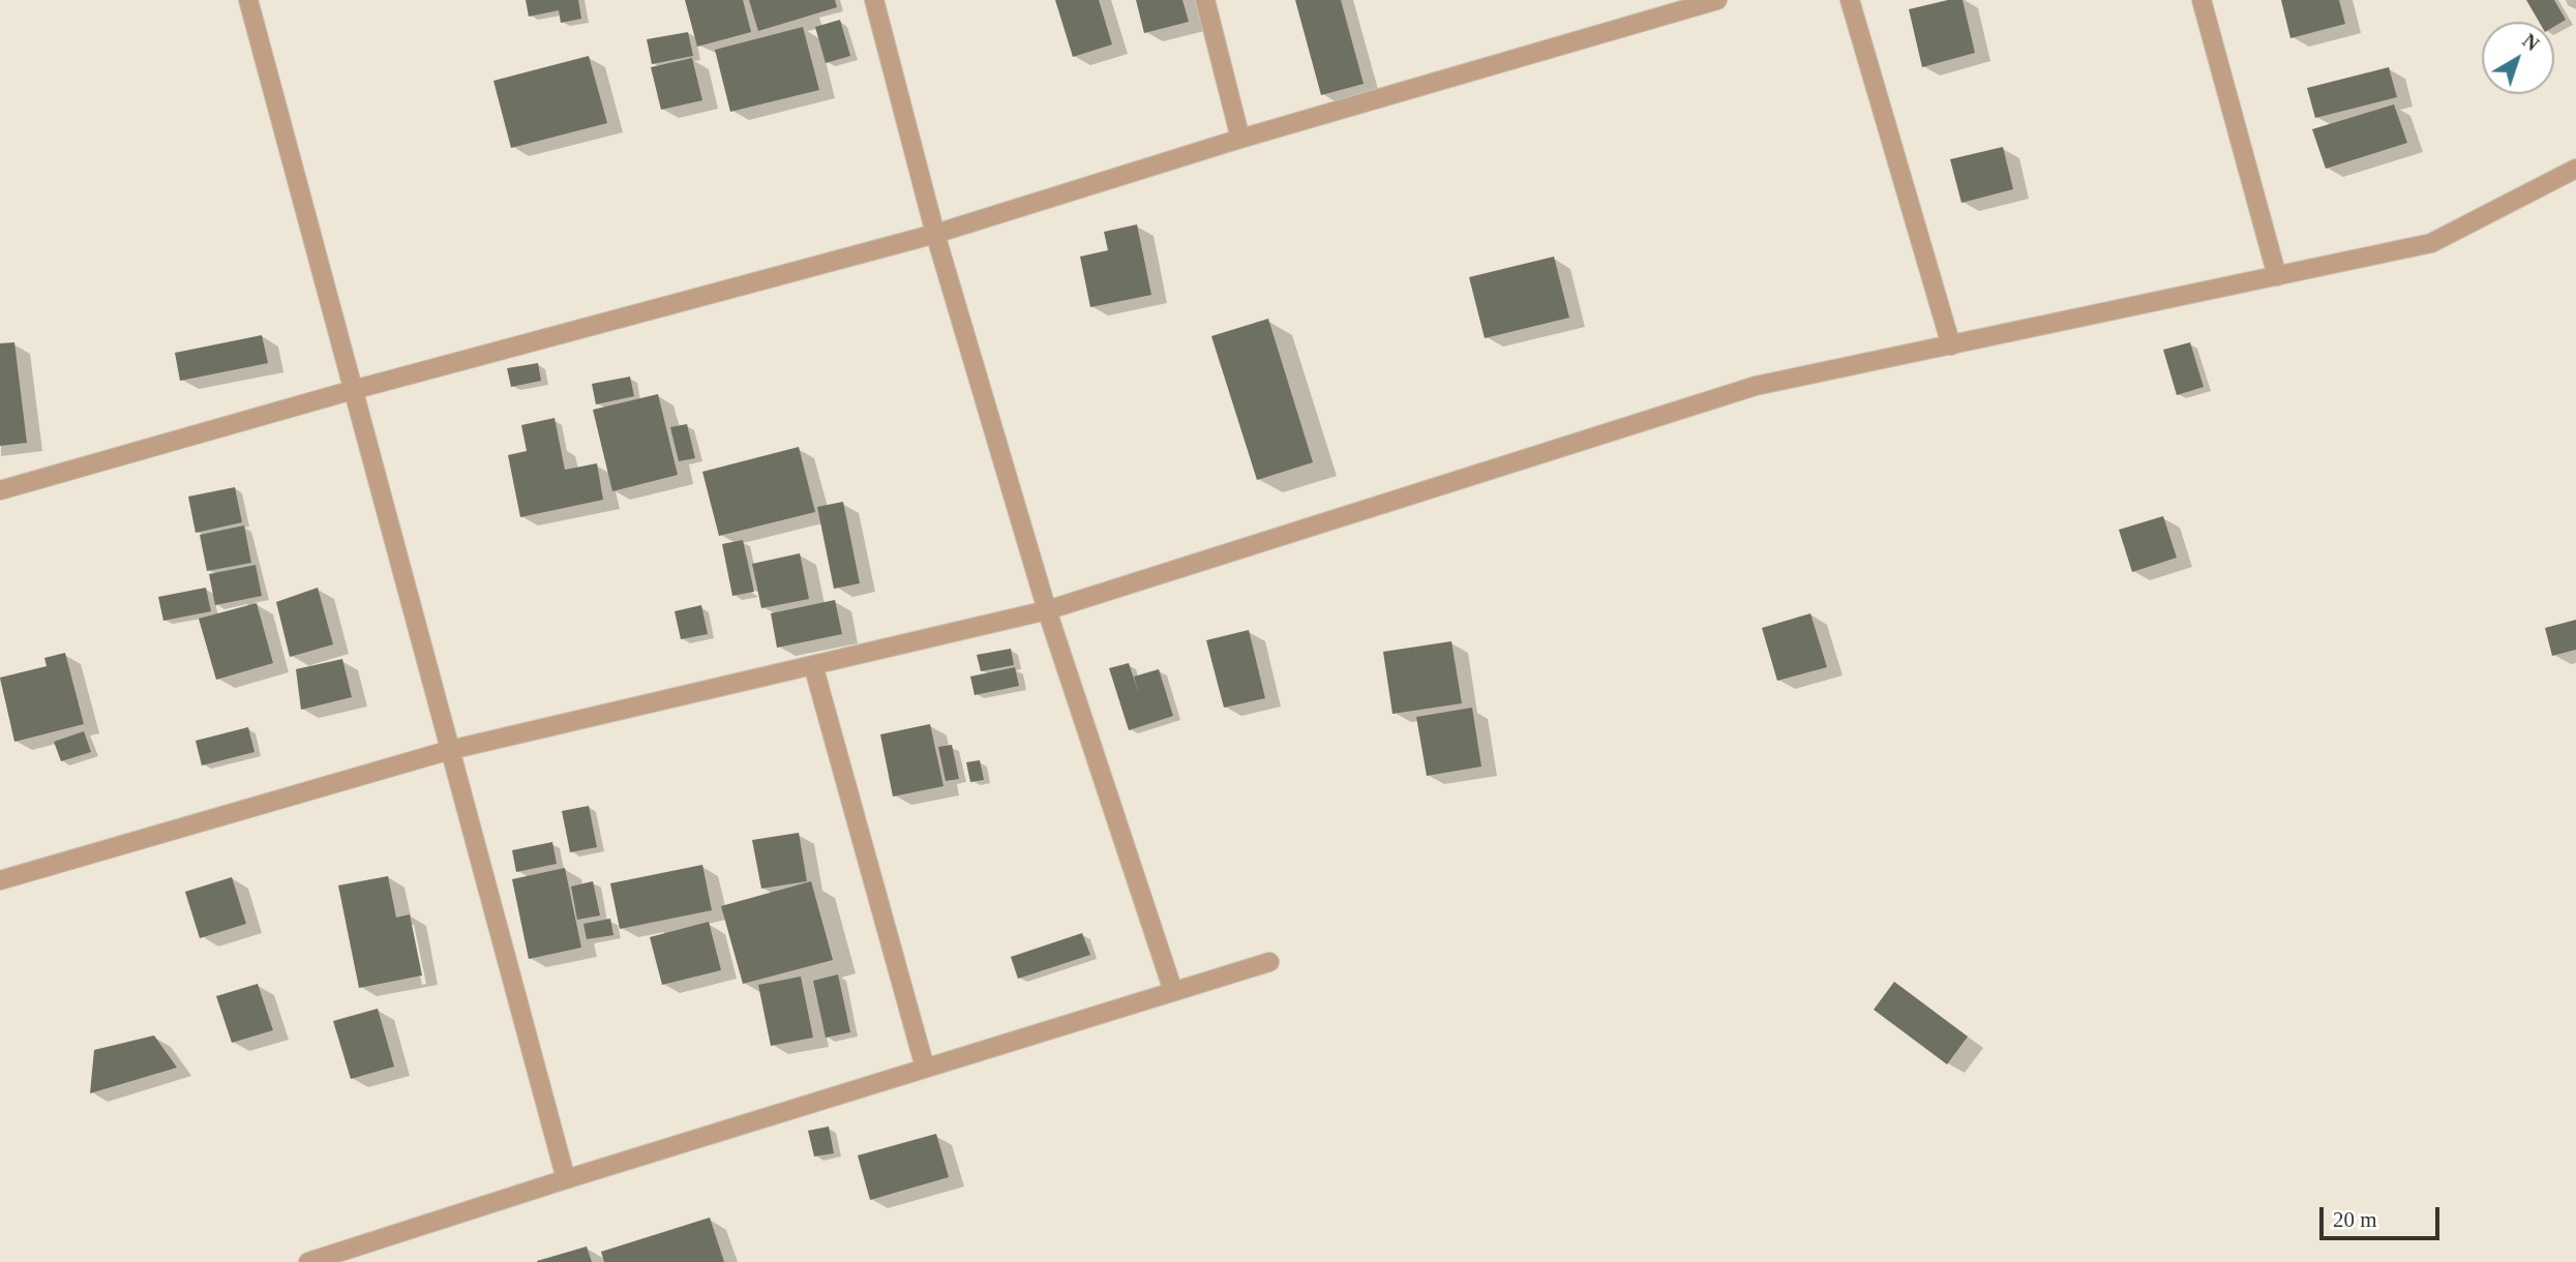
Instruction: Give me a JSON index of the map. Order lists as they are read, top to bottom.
{
  "scale_bar": "20 m",
  "north": "top right"
}
